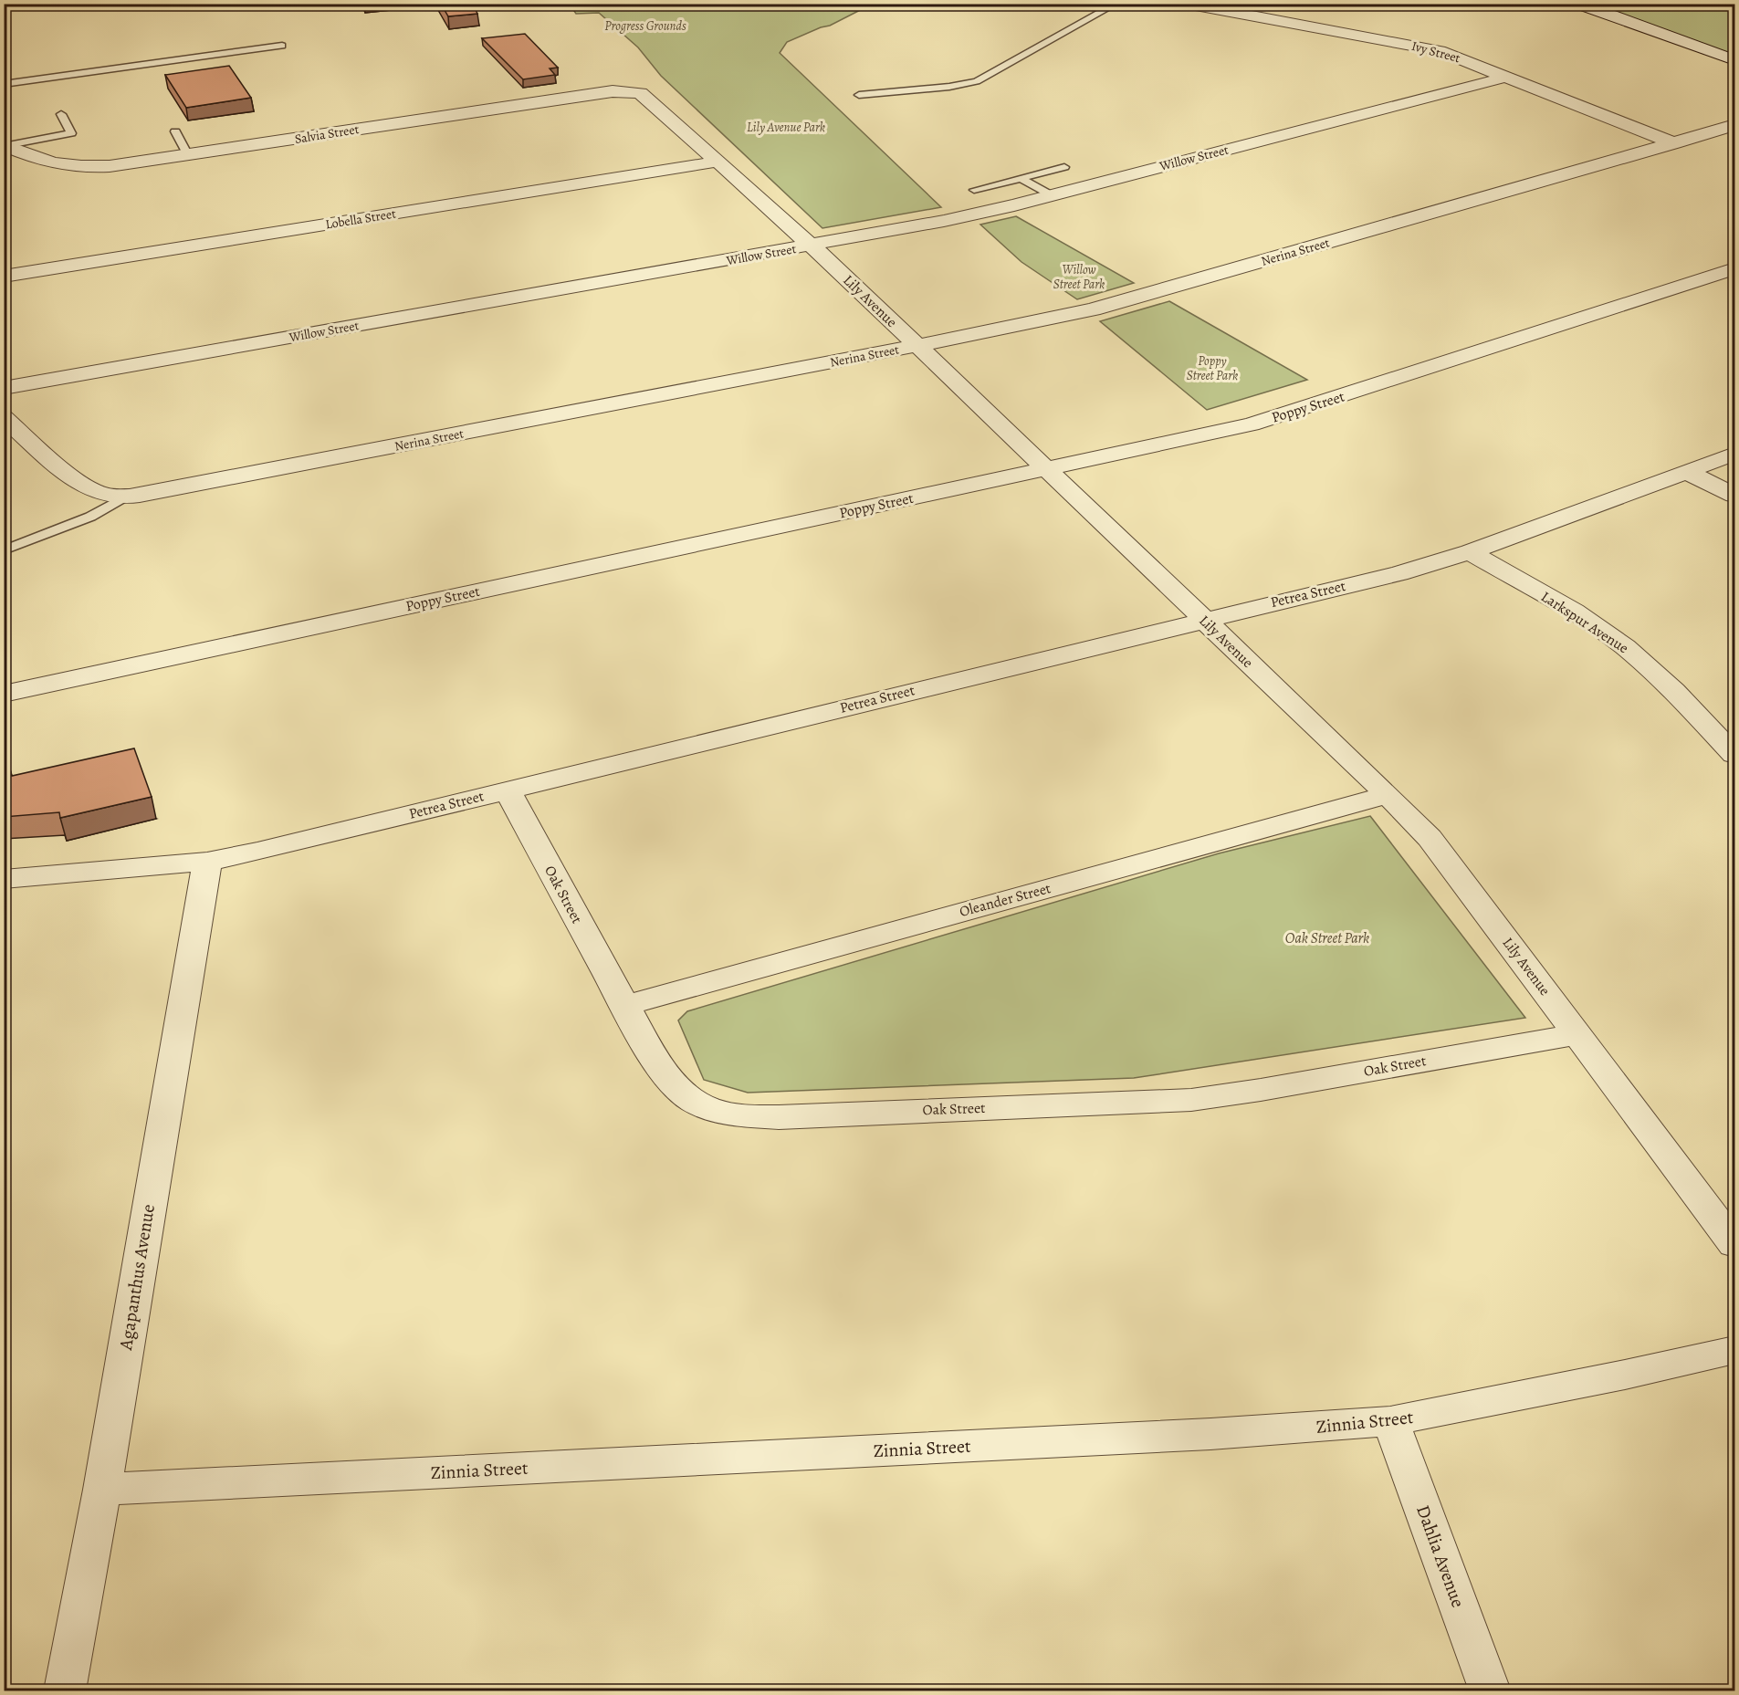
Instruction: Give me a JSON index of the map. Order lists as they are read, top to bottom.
{
  "streets": {
    "street": [
      "Ivy Street",
      "Salvia Street",
      "Willow Street",
      "Lobella Street",
      "Nerina Street",
      "Lily Avenue",
      "Poppy Street",
      "Petrea Street",
      "Larkspur Avenue",
      "Oak Street",
      "Oleander Street",
      "Agapanthus Avenue",
      "Zinnia Street",
      "Dahlia Avenue"
    ]
  },
  "crossings": [
    ["Ivy Street", "Willow Street"],
    ["Ivy Street", "Nerina Street"],
    ["Salvia Street", "Lily Avenue"],
    ["Willow Street", "Lily Avenue"],
    ["Lobella Street", "Lily Avenue"],
    ["Nerina Street", "Lily Avenue"],
    ["Lily Avenue", "Poppy Street"],
    ["Lily Avenue", "Petrea Street"],
    ["Lily Avenue", "Oak Street"],
    ["Lily Avenue", "Oleander Street"],
    ["Petrea Street", "Larkspur Avenue"],
    ["Petrea Street", "Oak Street"],
    ["Petrea Street", "Agapanthus Avenue"],
    ["Oak Street", "Oleander Street"],
    ["Agapanthus Avenue", "Zinnia Street"],
    ["Zinnia Street", "Dahlia Avenue"]
  ],
  "parks": [
    "Progress Grounds",
    "Lily Avenue Park",
    "Willow Street Park",
    "Poppy Street Park",
    "Oak Street Park"
  ]
}
